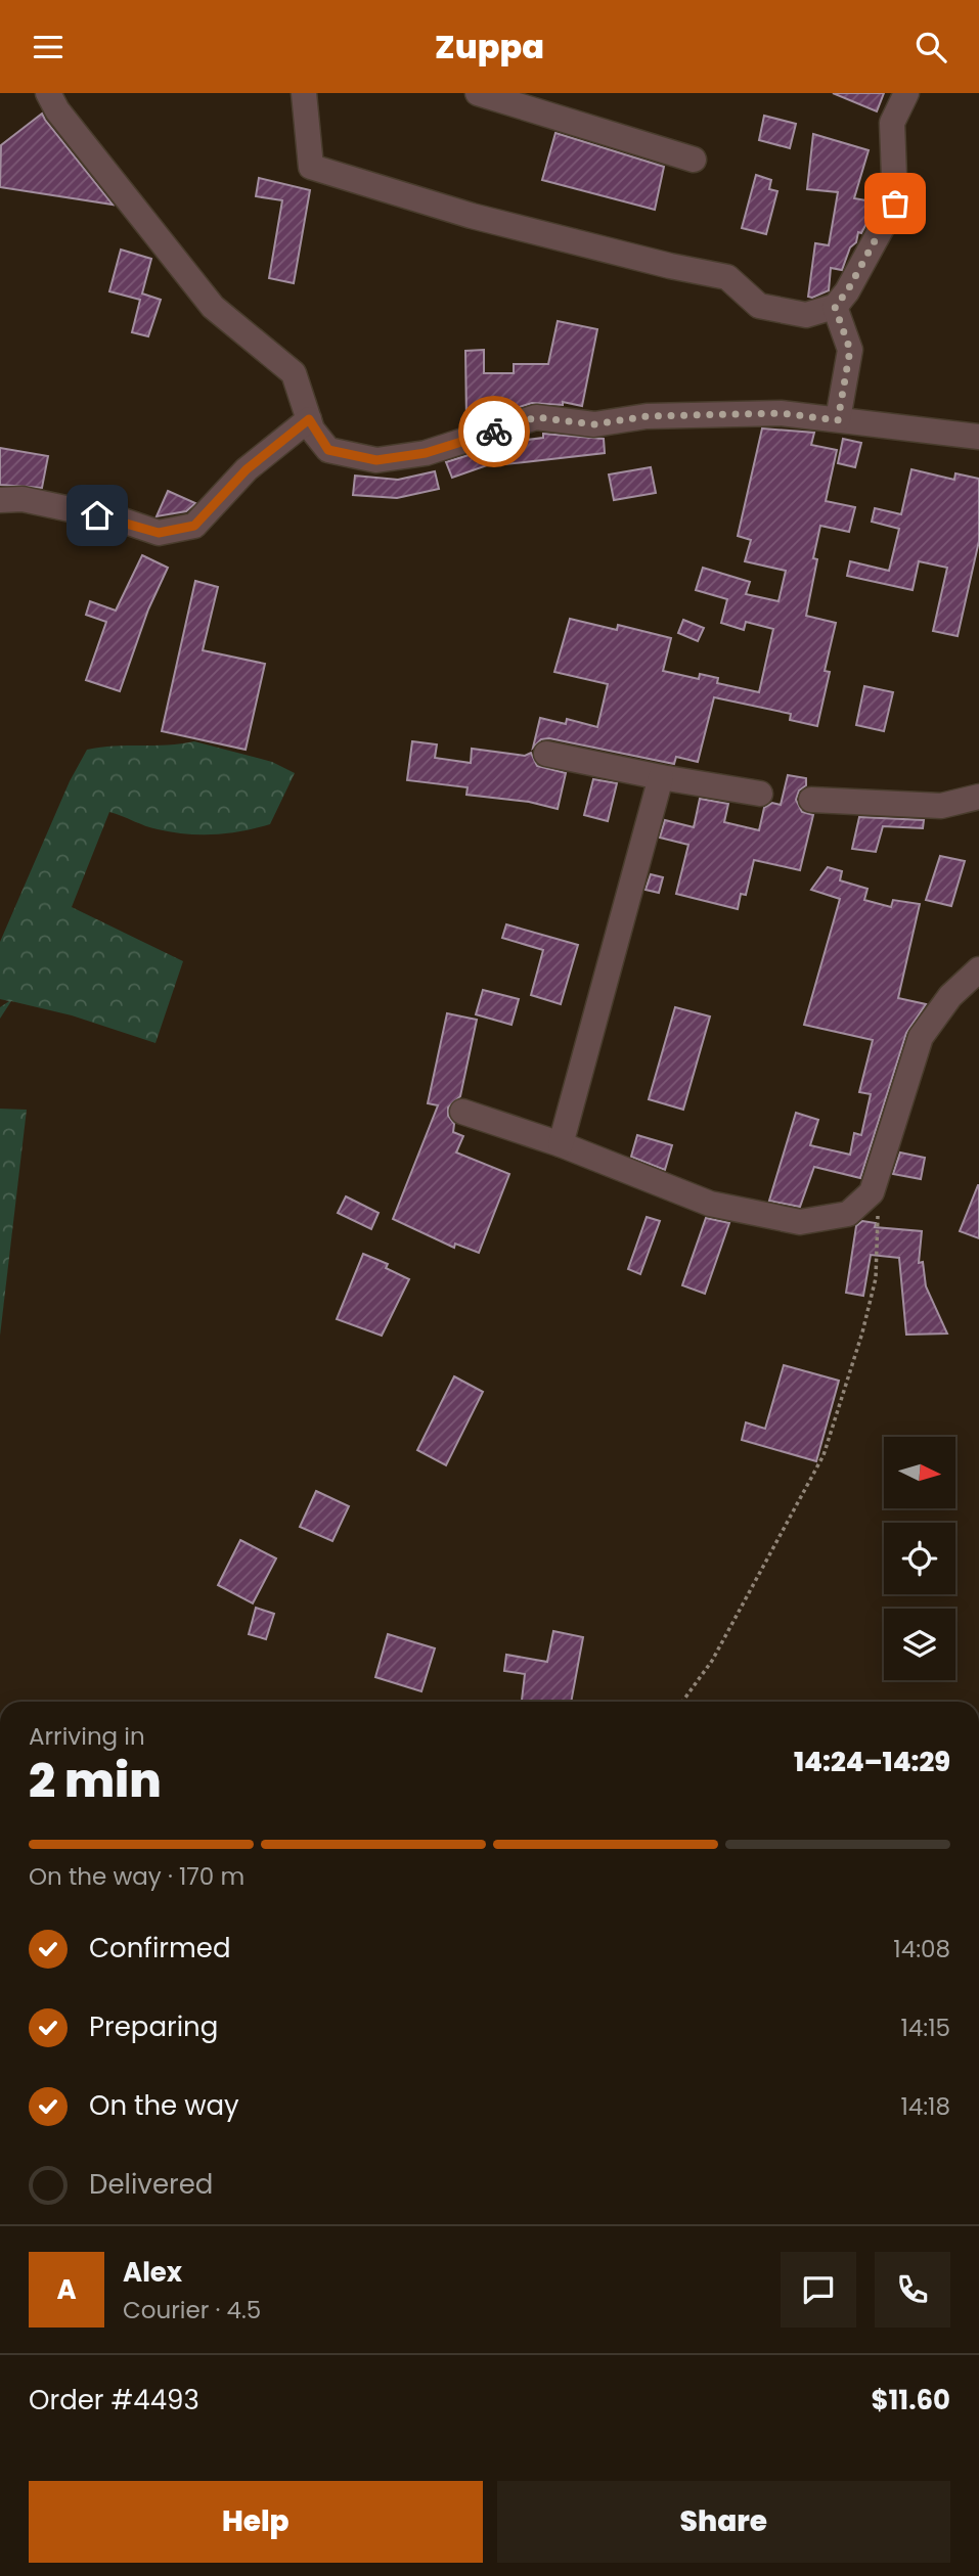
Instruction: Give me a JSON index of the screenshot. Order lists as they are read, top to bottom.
{
  "north": "right",
  "page": {
    "header": "Zuppa",
    "heading": ["2 min", "Arriving in", "14:24–14:29"],
    "panel": [
      "Alex",
      "Courier · 4.5",
      "Order #4493",
      "$11.60"
    ],
    "bar": "On the way · 170 m",
    "list": [
      ["Confirmed", "14:08"],
      ["Preparing", "14:15"],
      ["On the way", "14:18"],
      "Delivered"
    ],
    "round": "A",
    "buttons": ["Help", "Share"]
  }
}
